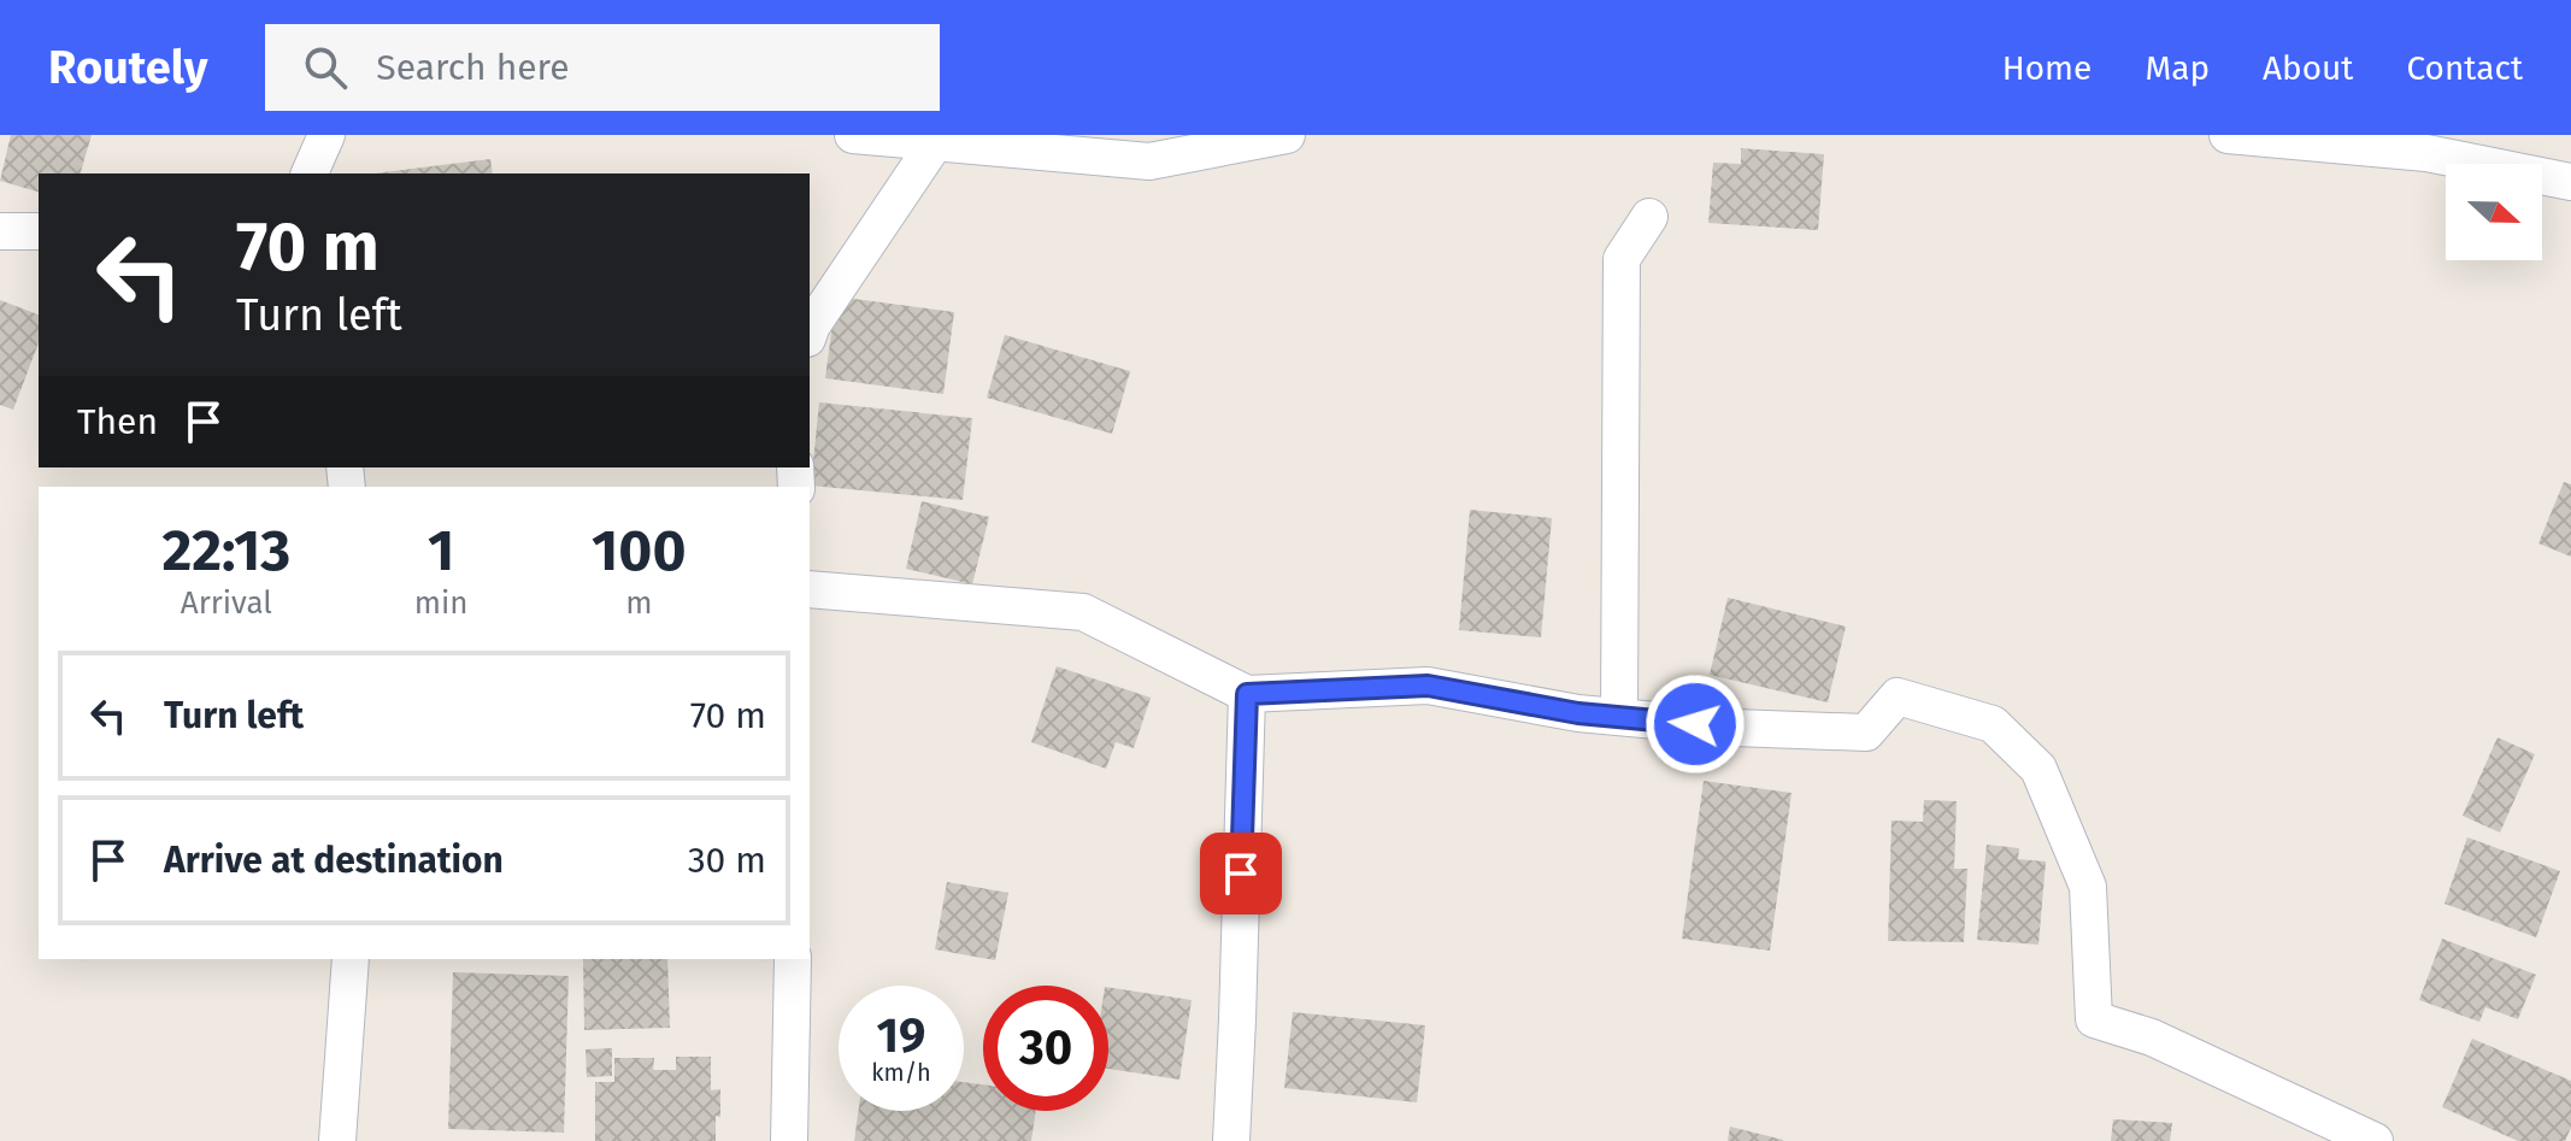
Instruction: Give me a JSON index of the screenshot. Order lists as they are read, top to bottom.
{
  "north": "right",
  "page": {
    "header": "Routely",
    "search": "Search here",
    "nav": [
      "Home",
      "Map",
      "About",
      "Contact"
    ],
    "turn": ["70 m", "Turn left"],
    "then": "Then",
    "eta": [
      "22:13",
      "Arrival",
      "1",
      "min",
      "100",
      "m"
    ],
    "list": [
      {
        "name": "Turn left",
        "value": "70 m"
      },
      {
        "name": "Arrive at destination",
        "value": "30 m"
      }
    ],
    "speed": "19 km/h",
    "limit": "30"
  }
}
